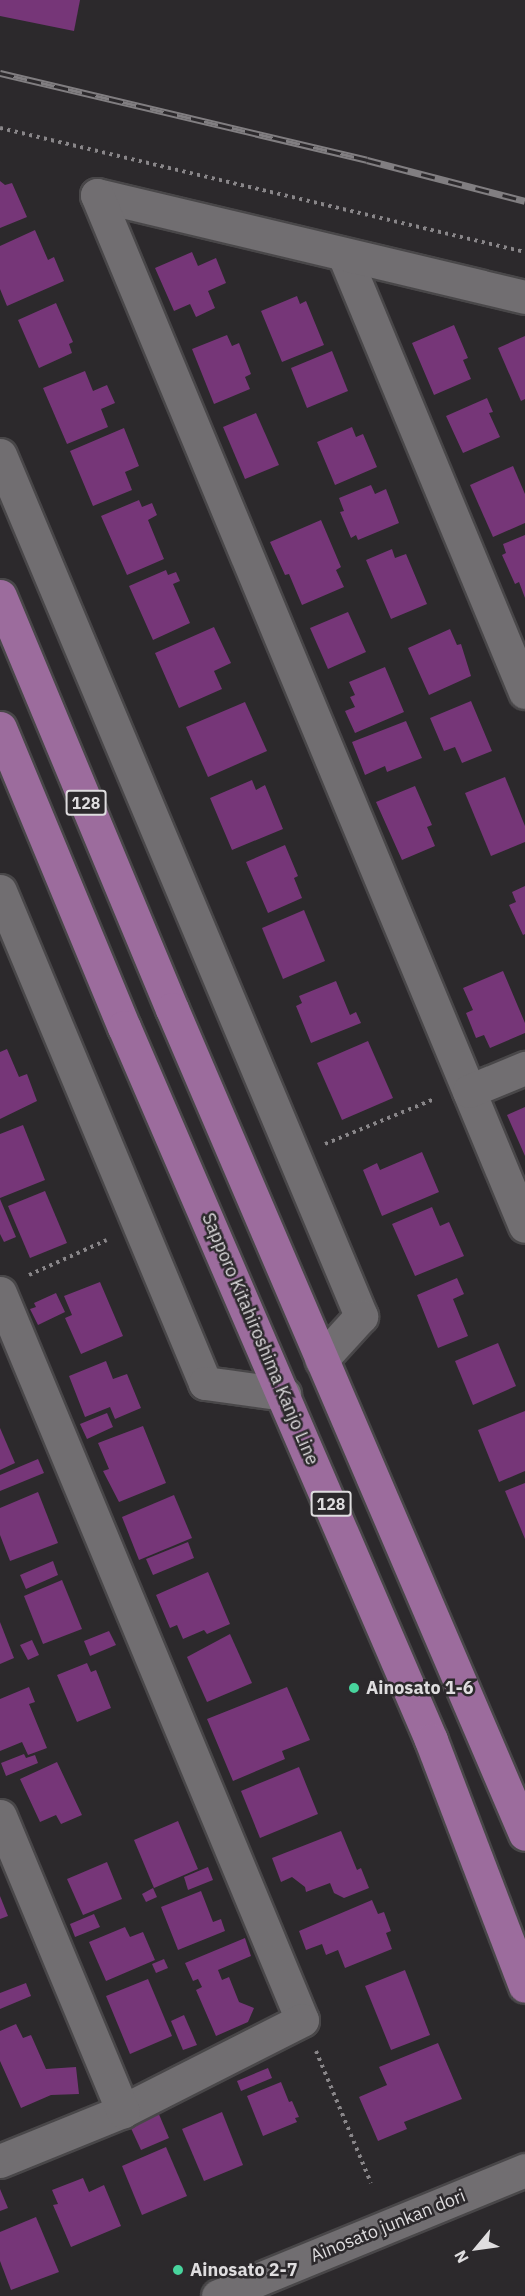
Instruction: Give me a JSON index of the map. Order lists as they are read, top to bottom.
{
  "streets": {
    "main road": ["128", "Sapporo Kitahiroshima Kanjo Line"],
    "street": ["Ainosato junkan dori"]
  },
  "places": ["Ainosato 1-6", "Ainosato 2-7"],
  "north": "bottom left"
}
